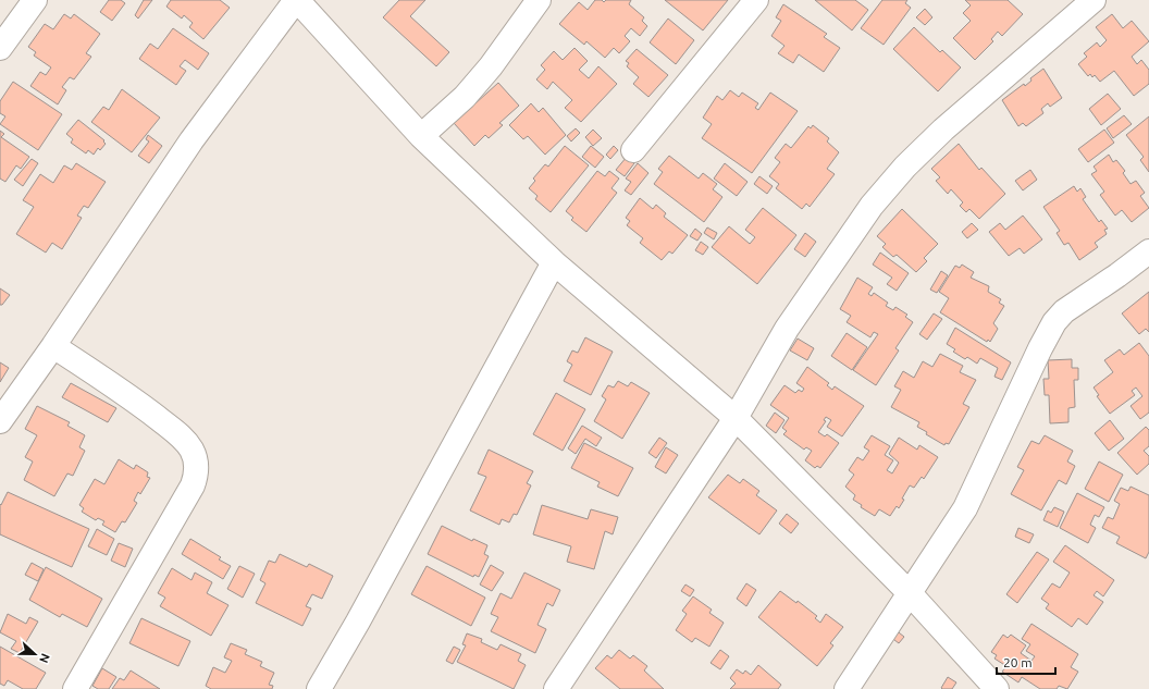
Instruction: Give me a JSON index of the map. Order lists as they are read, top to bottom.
{
  "scale_bar": "20 m",
  "north": "right"
}
